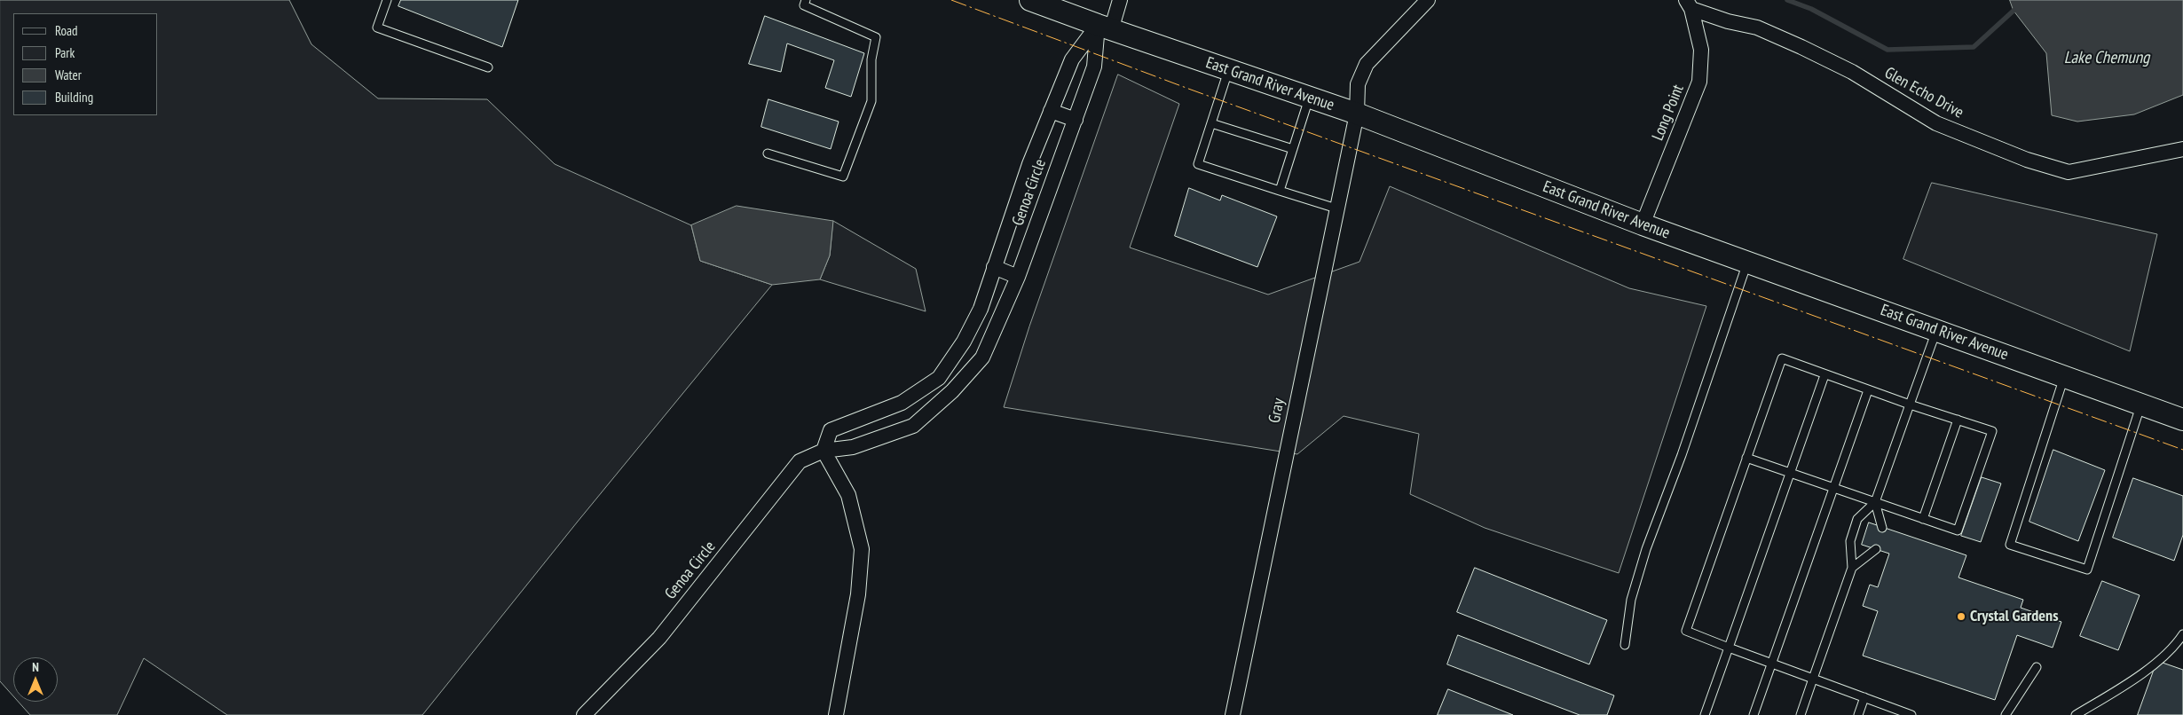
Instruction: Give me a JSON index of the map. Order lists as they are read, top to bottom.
{
  "streets": {
    "main road": ["East Grand River Avenue"],
    "street": [
      "Glen Echo Drive",
      "Long Point",
      "Genoa Circle",
      "Gray"
    ]
  },
  "crossings": [
    ["East Grand River Avenue", "Long Point"],
    ["East Grand River Avenue", "Genoa Circle"],
    ["East Grand River Avenue", "Gray"],
    ["Glen Echo Drive", "Long Point"]
  ],
  "water": ["Lake Chemung"],
  "places": ["Crystal Gardens"],
  "legend": [
    "Road",
    "Park",
    "Water",
    "Building"
  ],
  "north": "top"
}
